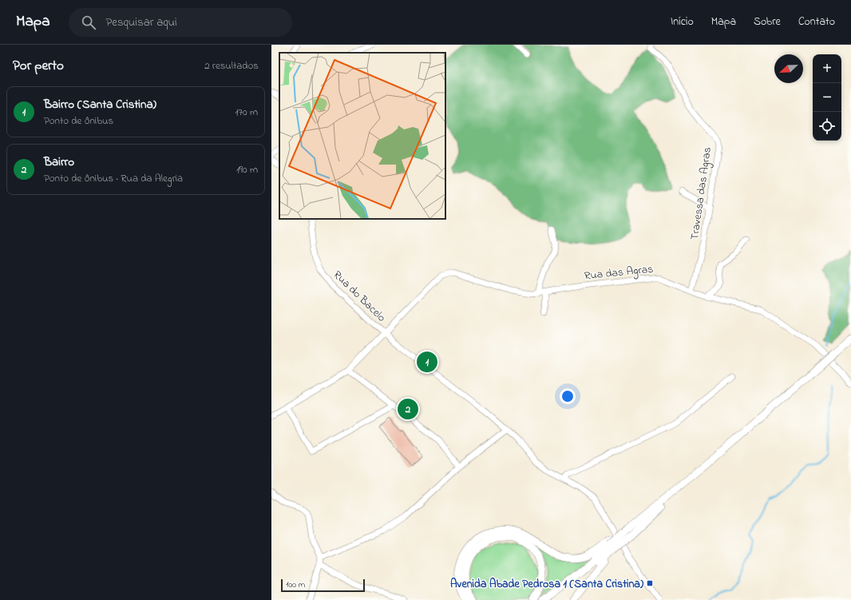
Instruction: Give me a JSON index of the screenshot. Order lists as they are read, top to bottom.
{
  "streets": {
    "street": ["Travessa das Agras", "Rua das Agras", "Rua do Bacelo"]
  },
  "crossings": [
    ["Travessa das Agras", "Rua das Agras"],
    ["Rua das Agras", "Rua do Bacelo"]
  ],
  "places": {
    "transit": ["Avenida Abade Pedrosa 1 (Santa Cristina)"]
  },
  "scale_bar": "100 m",
  "north": "bottom left",
  "page": {
    "header": "Mapa",
    "search": "Pesquisar aqui",
    "nav": [
      "Início",
      "Mapa",
      "Sobre",
      "Contato"
    ],
    "heading": ["Por perto", "2 resultados"],
    "map_buttons": ["+", "−"],
    "list": [
      {
        "mark": "1",
        "name": "Bairro (Santa Cristina)",
        "note": "Ponto de ônibus",
        "value": "170 m"
      },
      {
        "mark": "2",
        "name": "Bairro",
        "note": "Ponto de ônibus · Rua da Alegria",
        "value": "190 m"
      }
    ],
    "pins": ["1", "2"],
    "scale": "100 m"
  }
}
